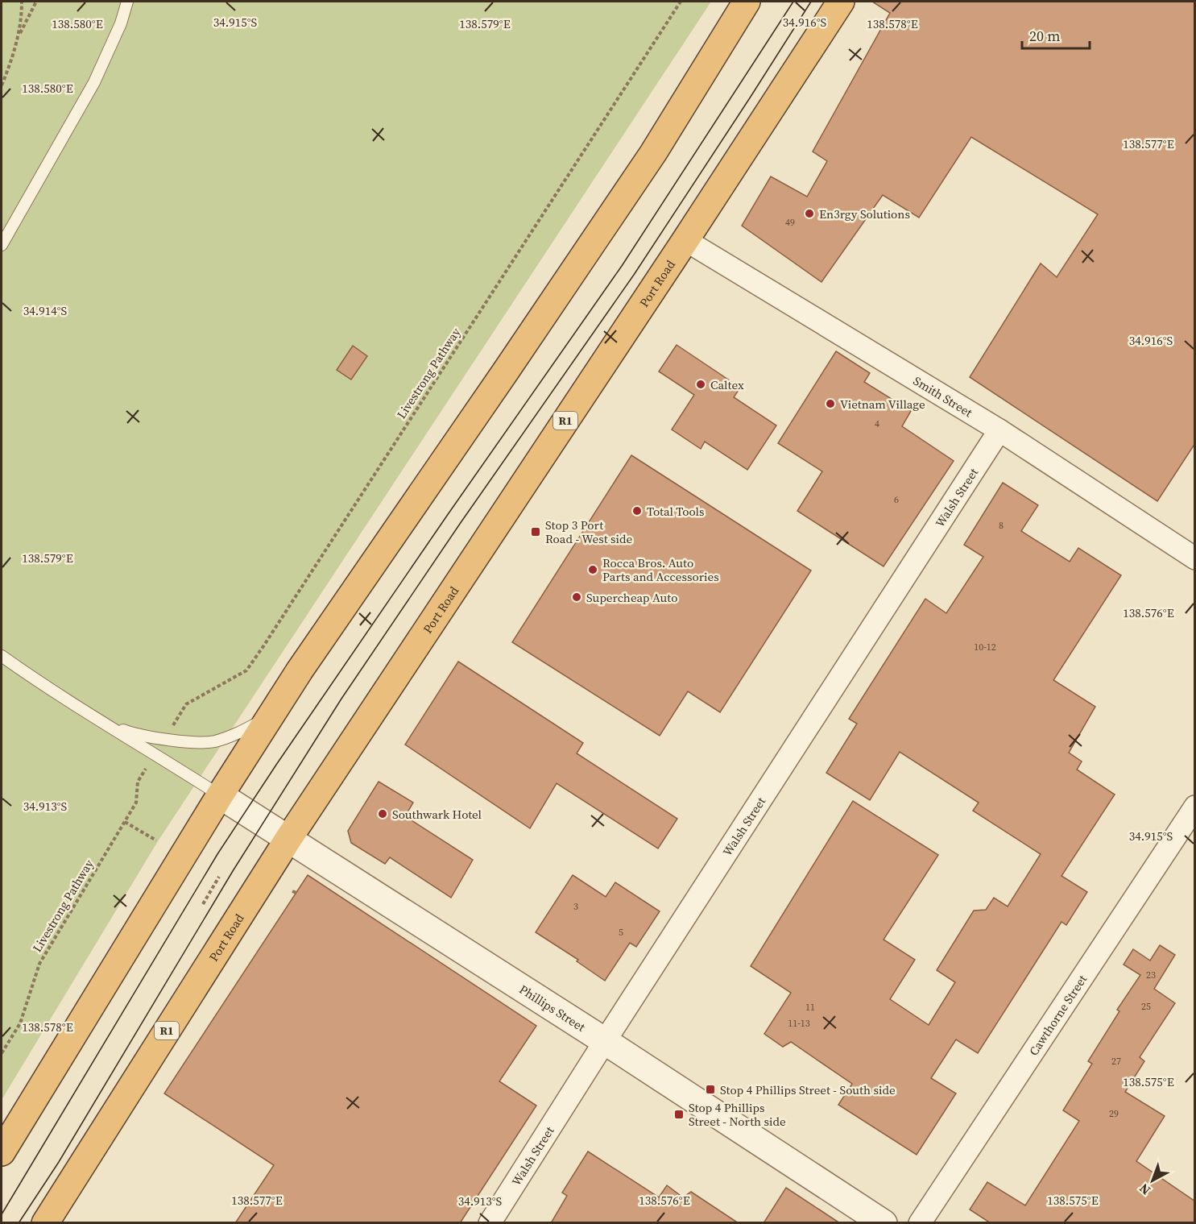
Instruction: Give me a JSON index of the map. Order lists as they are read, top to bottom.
{
  "streets": {
    "highway": ["Port Road", "R1"],
    "street": [
      "Smith Street",
      "Walsh Street",
      "Phillips Street",
      "Cawthorne Street"
    ],
    "path": ["Livestrong Pathway"]
  },
  "crossings": [
    ["Port Road", "Smith Street"],
    ["Port Road", "Phillips Street"],
    ["Smith Street", "Walsh Street"],
    ["Walsh Street", "Phillips Street"]
  ],
  "places": {
    "other": [
      "En3rgy Solutions",
      "Caltex",
      "Vietnam Village",
      "Total Tools",
      "Rocca Bros. Auto Parts and Accessories",
      "Supercheap Auto",
      "Southwark Hotel"
    ],
    "transit": ["Stop 3 Port Road - West side", "Stop 4 Phillips Street - South side", "Stop 4 Phillips Street - North side"]
  },
  "house_numbers": [
    "49",
    "4",
    "6",
    "8",
    "10-12",
    "3",
    "5",
    "23",
    "25",
    "11",
    "11-13",
    "27",
    "29"
  ],
  "scale_bar": "20 m",
  "north": "bottom left",
  "coordinates": [
    "34.915°S",
    "34.916°S",
    "138.580°E",
    "138.579°E",
    "138.578°E",
    "138.577°E",
    "34.914°S",
    "138.576°E",
    "34.913°S",
    "138.575°E"
  ]
}
